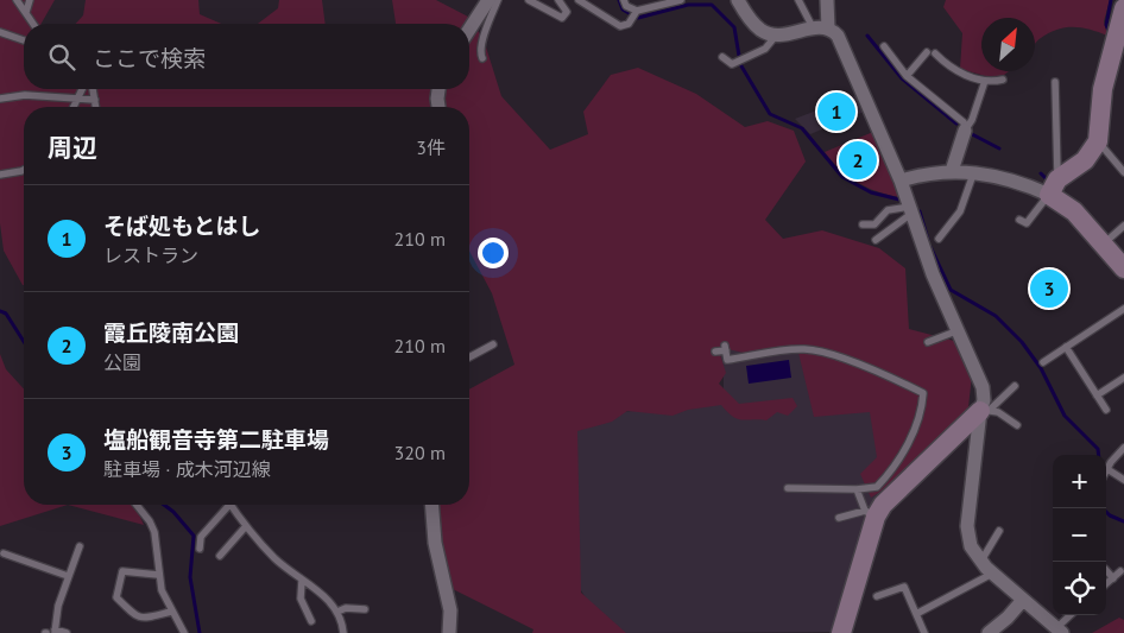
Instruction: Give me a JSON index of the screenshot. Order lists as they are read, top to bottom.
{
  "north": "top right",
  "page": {
    "search": "ここで検索",
    "pins": ["1", "2", "3"],
    "heading": ["周辺", "3件"],
    "list": [
      {
        "mark": "1",
        "name": "そば処もとはし",
        "note": "レストラン",
        "value": "210 m"
      },
      {
        "mark": "2",
        "name": "霞丘陵南公園",
        "note": "公園",
        "value": "210 m"
      },
      {
        "mark": "3",
        "name": "塩船観音寺第二駐車場",
        "note": "駐車場 · 成木河辺線",
        "value": "320 m"
      }
    ],
    "map_buttons": ["+", "−"]
  }
}
